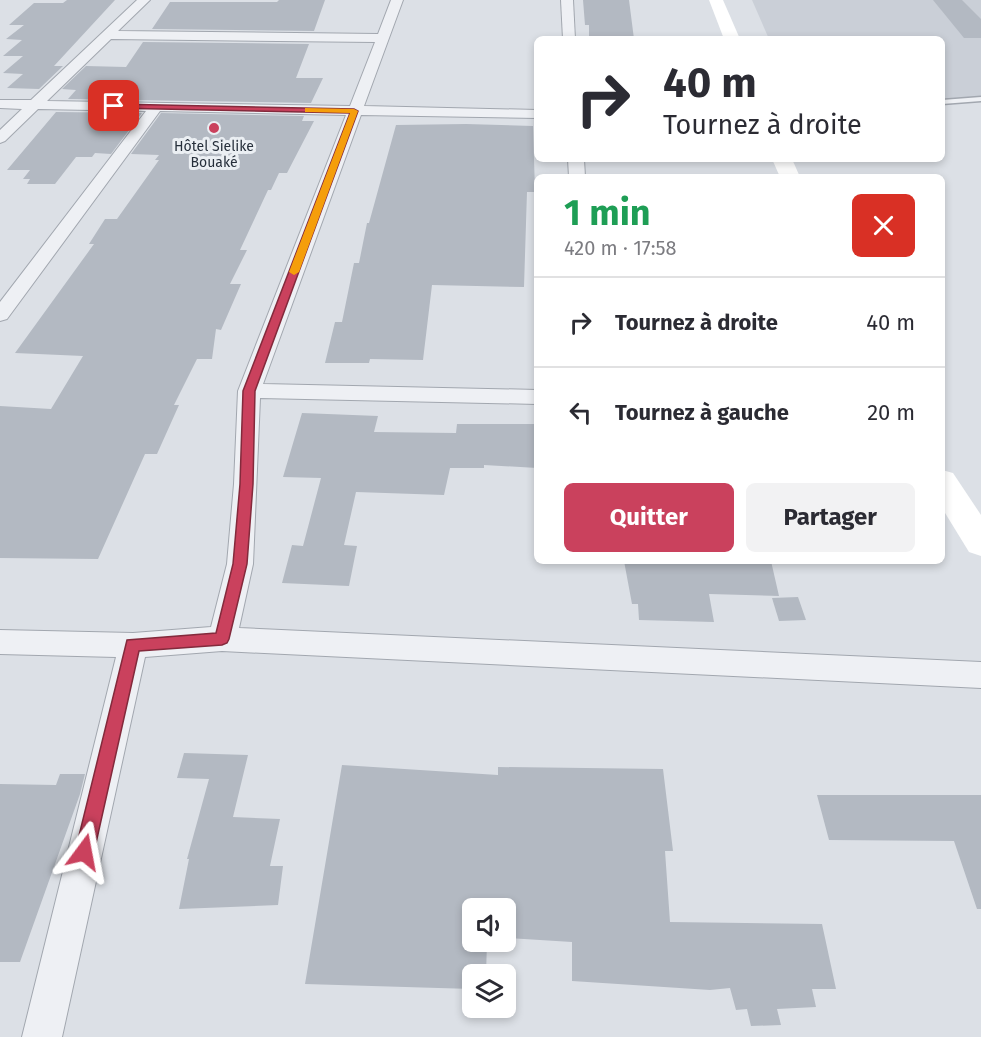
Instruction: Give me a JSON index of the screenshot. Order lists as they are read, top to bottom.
{
  "places": ["Hôtel Sielike Bouaké"],
  "page": {
    "turn": ["40 m", "Tournez à droite"],
    "heading": ["1 min", "420 m · 17:58"],
    "list": [
      {
        "name": "Tournez à droite",
        "value": "40 m"
      },
      {
        "name": "Tournez à gauche",
        "value": "20 m"
      }
    ],
    "buttons": ["Quitter", "Partager"]
  }
}
